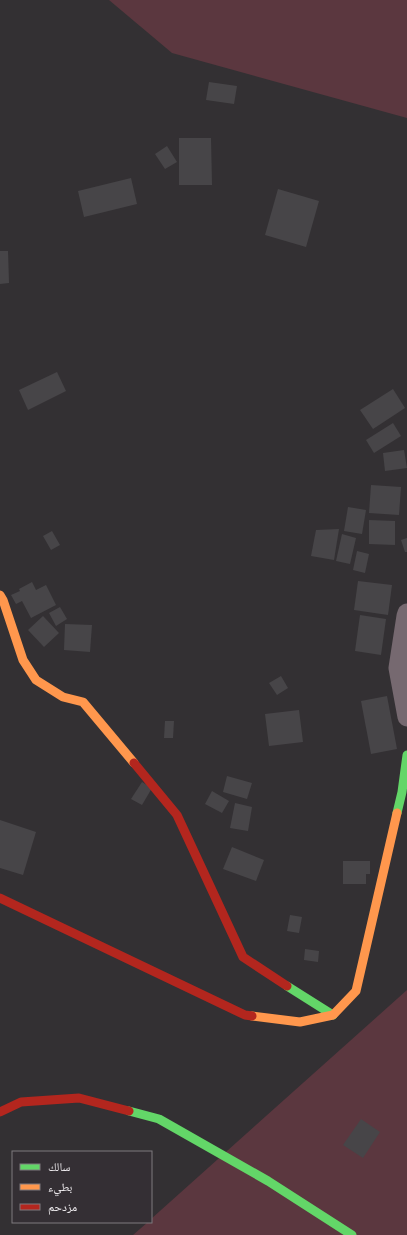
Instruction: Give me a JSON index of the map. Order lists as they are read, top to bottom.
{
  "legend": ["سالك", "بطيء", "مزدحم"]
}
